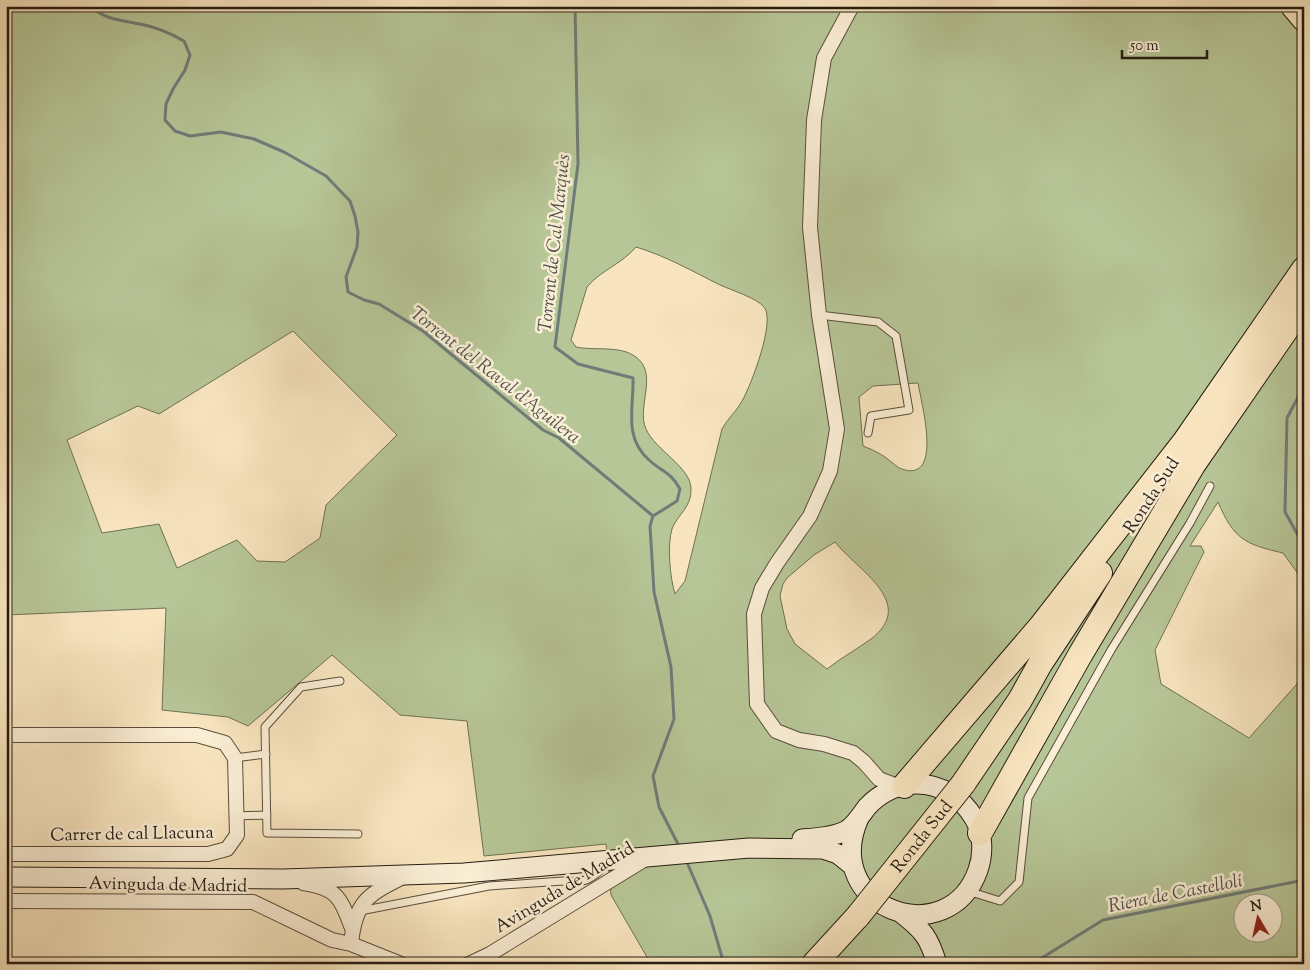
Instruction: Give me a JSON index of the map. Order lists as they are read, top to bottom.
{
  "streets": {
    "highway": ["Ronda Sud"],
    "street": ["Carrer de cal Llacuna", "Avinguda de Madrid"]
  },
  "water": ["Torrent de Cal Marquès", "Torrent del Raval d'Aguilera", "Riera de Castellolí"],
  "scale_bar": "50 m",
  "north": "top"
}
